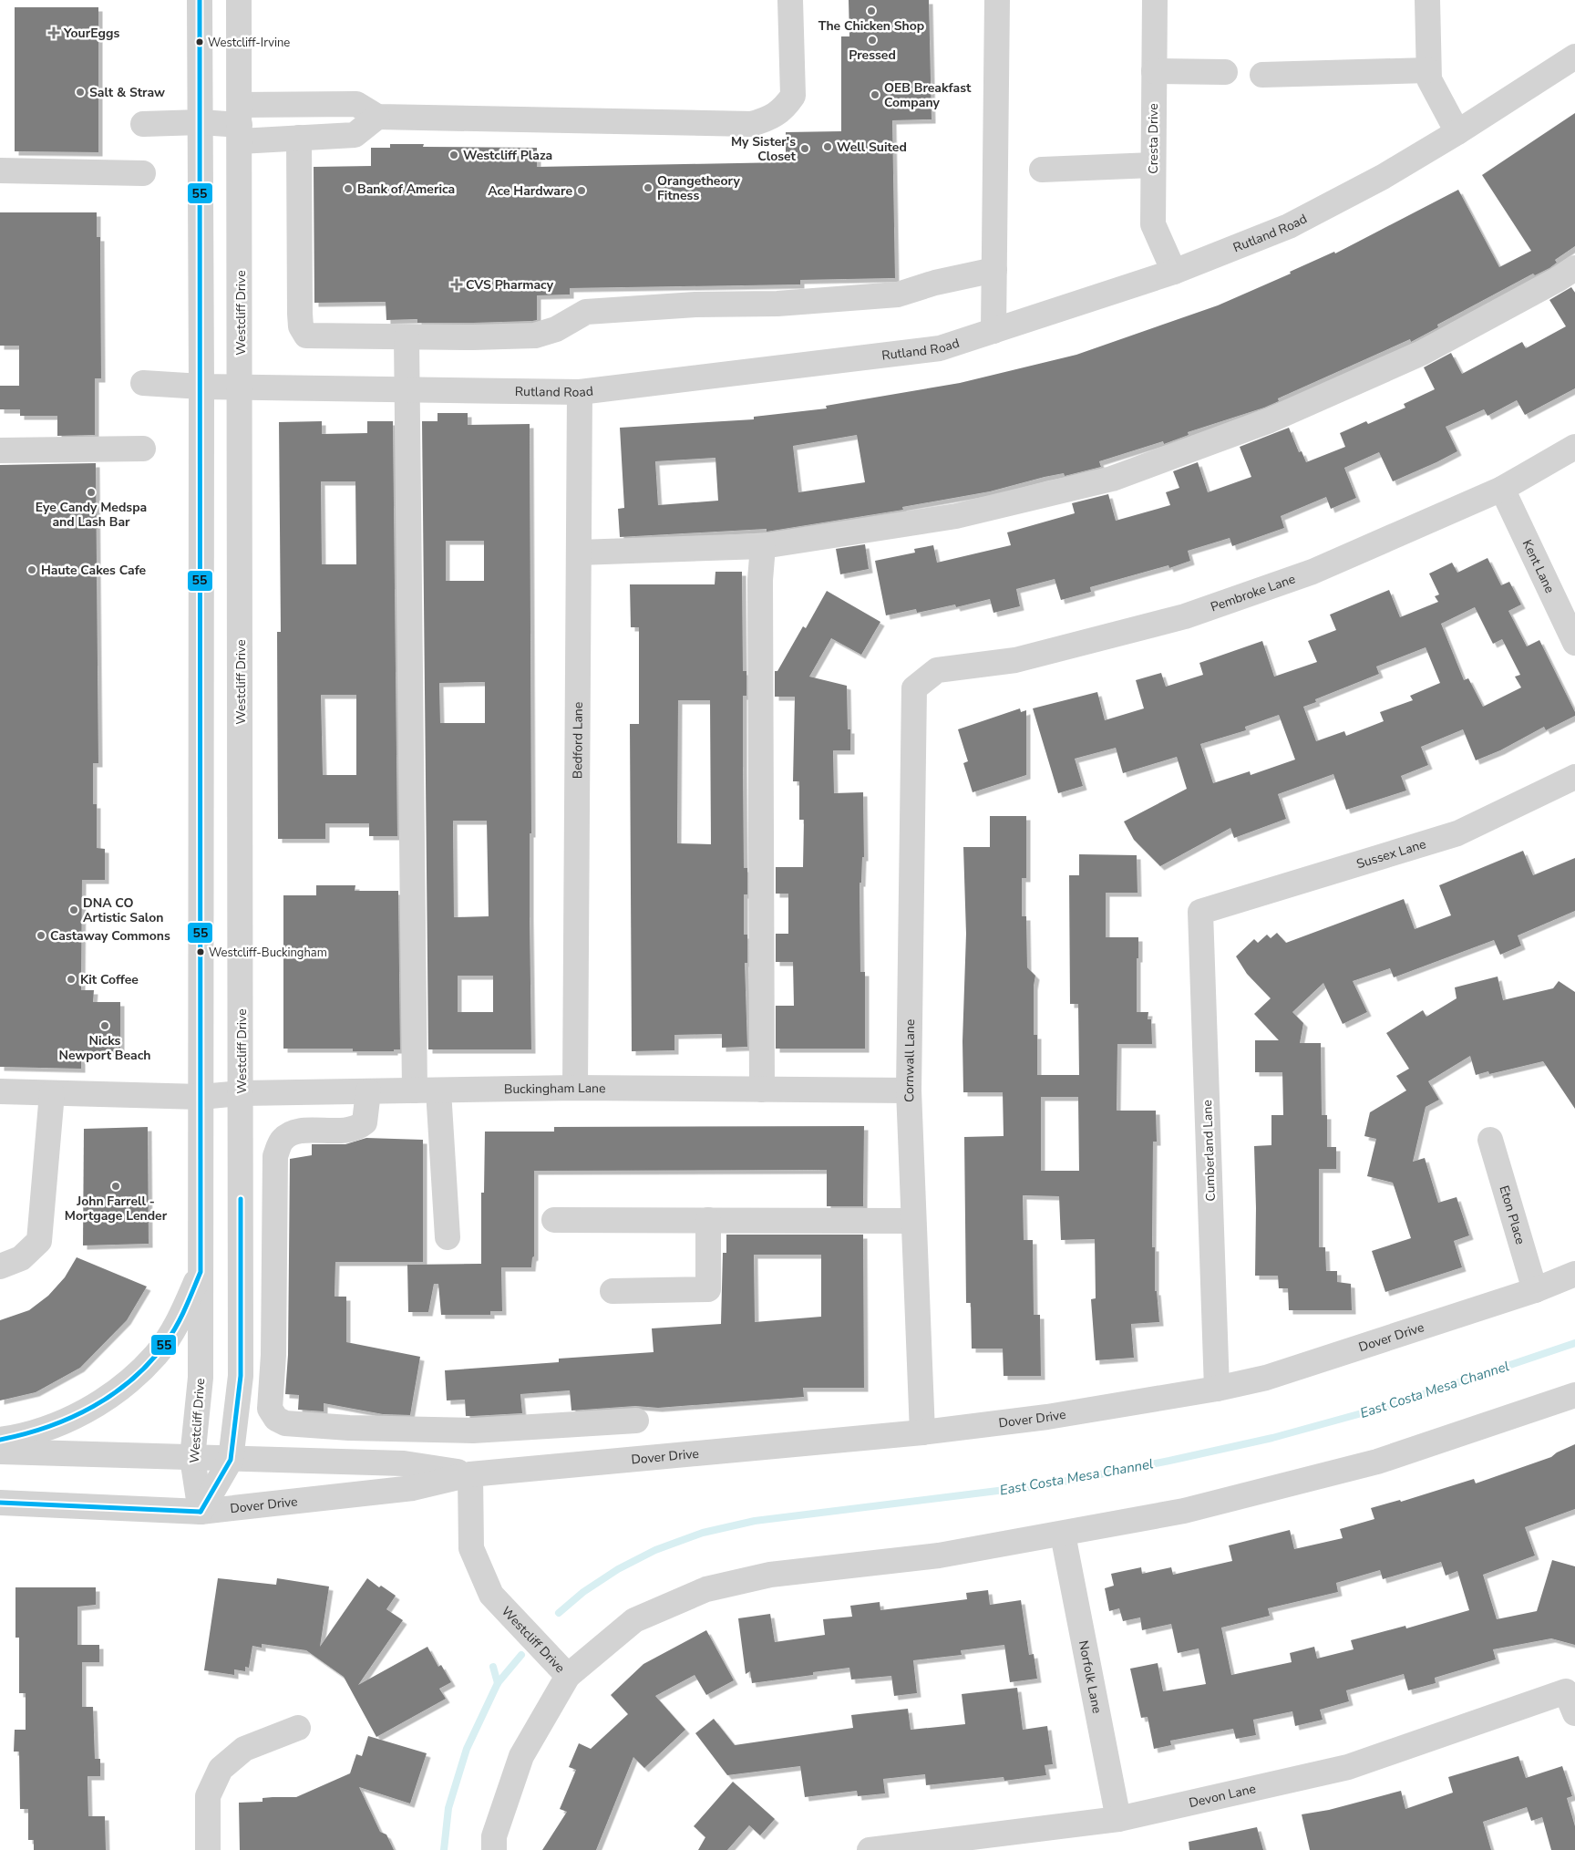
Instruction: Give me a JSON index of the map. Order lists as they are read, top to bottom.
{
  "streets": {
    "street": [
      "Cresta Drive",
      "Rutland Road",
      "Westcliff Drive",
      "Kent Lane",
      "Pembroke Lane",
      "Bedford Lane",
      "Sussex Lane",
      "Cornwall Lane",
      "Buckingham Lane",
      "Cumberland Lane",
      "Eton Place",
      "Dover Drive",
      "Norfolk Lane",
      "Devon Lane"
    ]
  },
  "crossings": [
    ["Cresta Drive", "Rutland Road"],
    ["Rutland Road", "Westcliff Drive"],
    ["Rutland Road", "Bedford Lane"],
    ["Westcliff Drive", "Buckingham Lane"],
    ["Westcliff Drive", "Dover Drive"],
    ["Kent Lane", "Pembroke Lane"],
    ["Pembroke Lane", "Cornwall Lane"],
    ["Bedford Lane", "Buckingham Lane"],
    ["Sussex Lane", "Cumberland Lane"],
    ["Cornwall Lane", "Buckingham Lane"],
    ["Cornwall Lane", "Dover Drive"],
    ["Cumberland Lane", "Dover Drive"],
    ["Eton Place", "Dover Drive"],
    ["Norfolk Lane", "Devon Lane"]
  ],
  "water": ["East Costa Mesa Channel"],
  "places": {
    "other": [
      "The Chicken Shop",
      "Pressed",
      "Westcliff-Irvine",
      "Salt & Straw",
      "OEB Breakfast Company",
      "Well Suited",
      "My Sister's Closet",
      "Westcliff Plaza",
      "Orangetheory Fitness",
      "Bank of America",
      "Ace Hardware",
      "Eye Candy Medspa and Lash Bar",
      "Haute Cakes Cafe",
      "DNA CO Artistic Salon",
      "Castaway Commons",
      "Westcliff-Buckingham",
      "Kit Coffee",
      "Nicks Newport Beach",
      "John Farrell - Mortgage Lender"
    ],
    "health": ["YourEggs", "CVS Pharmacy"]
  },
  "lines": ["transit line 55"]
}
